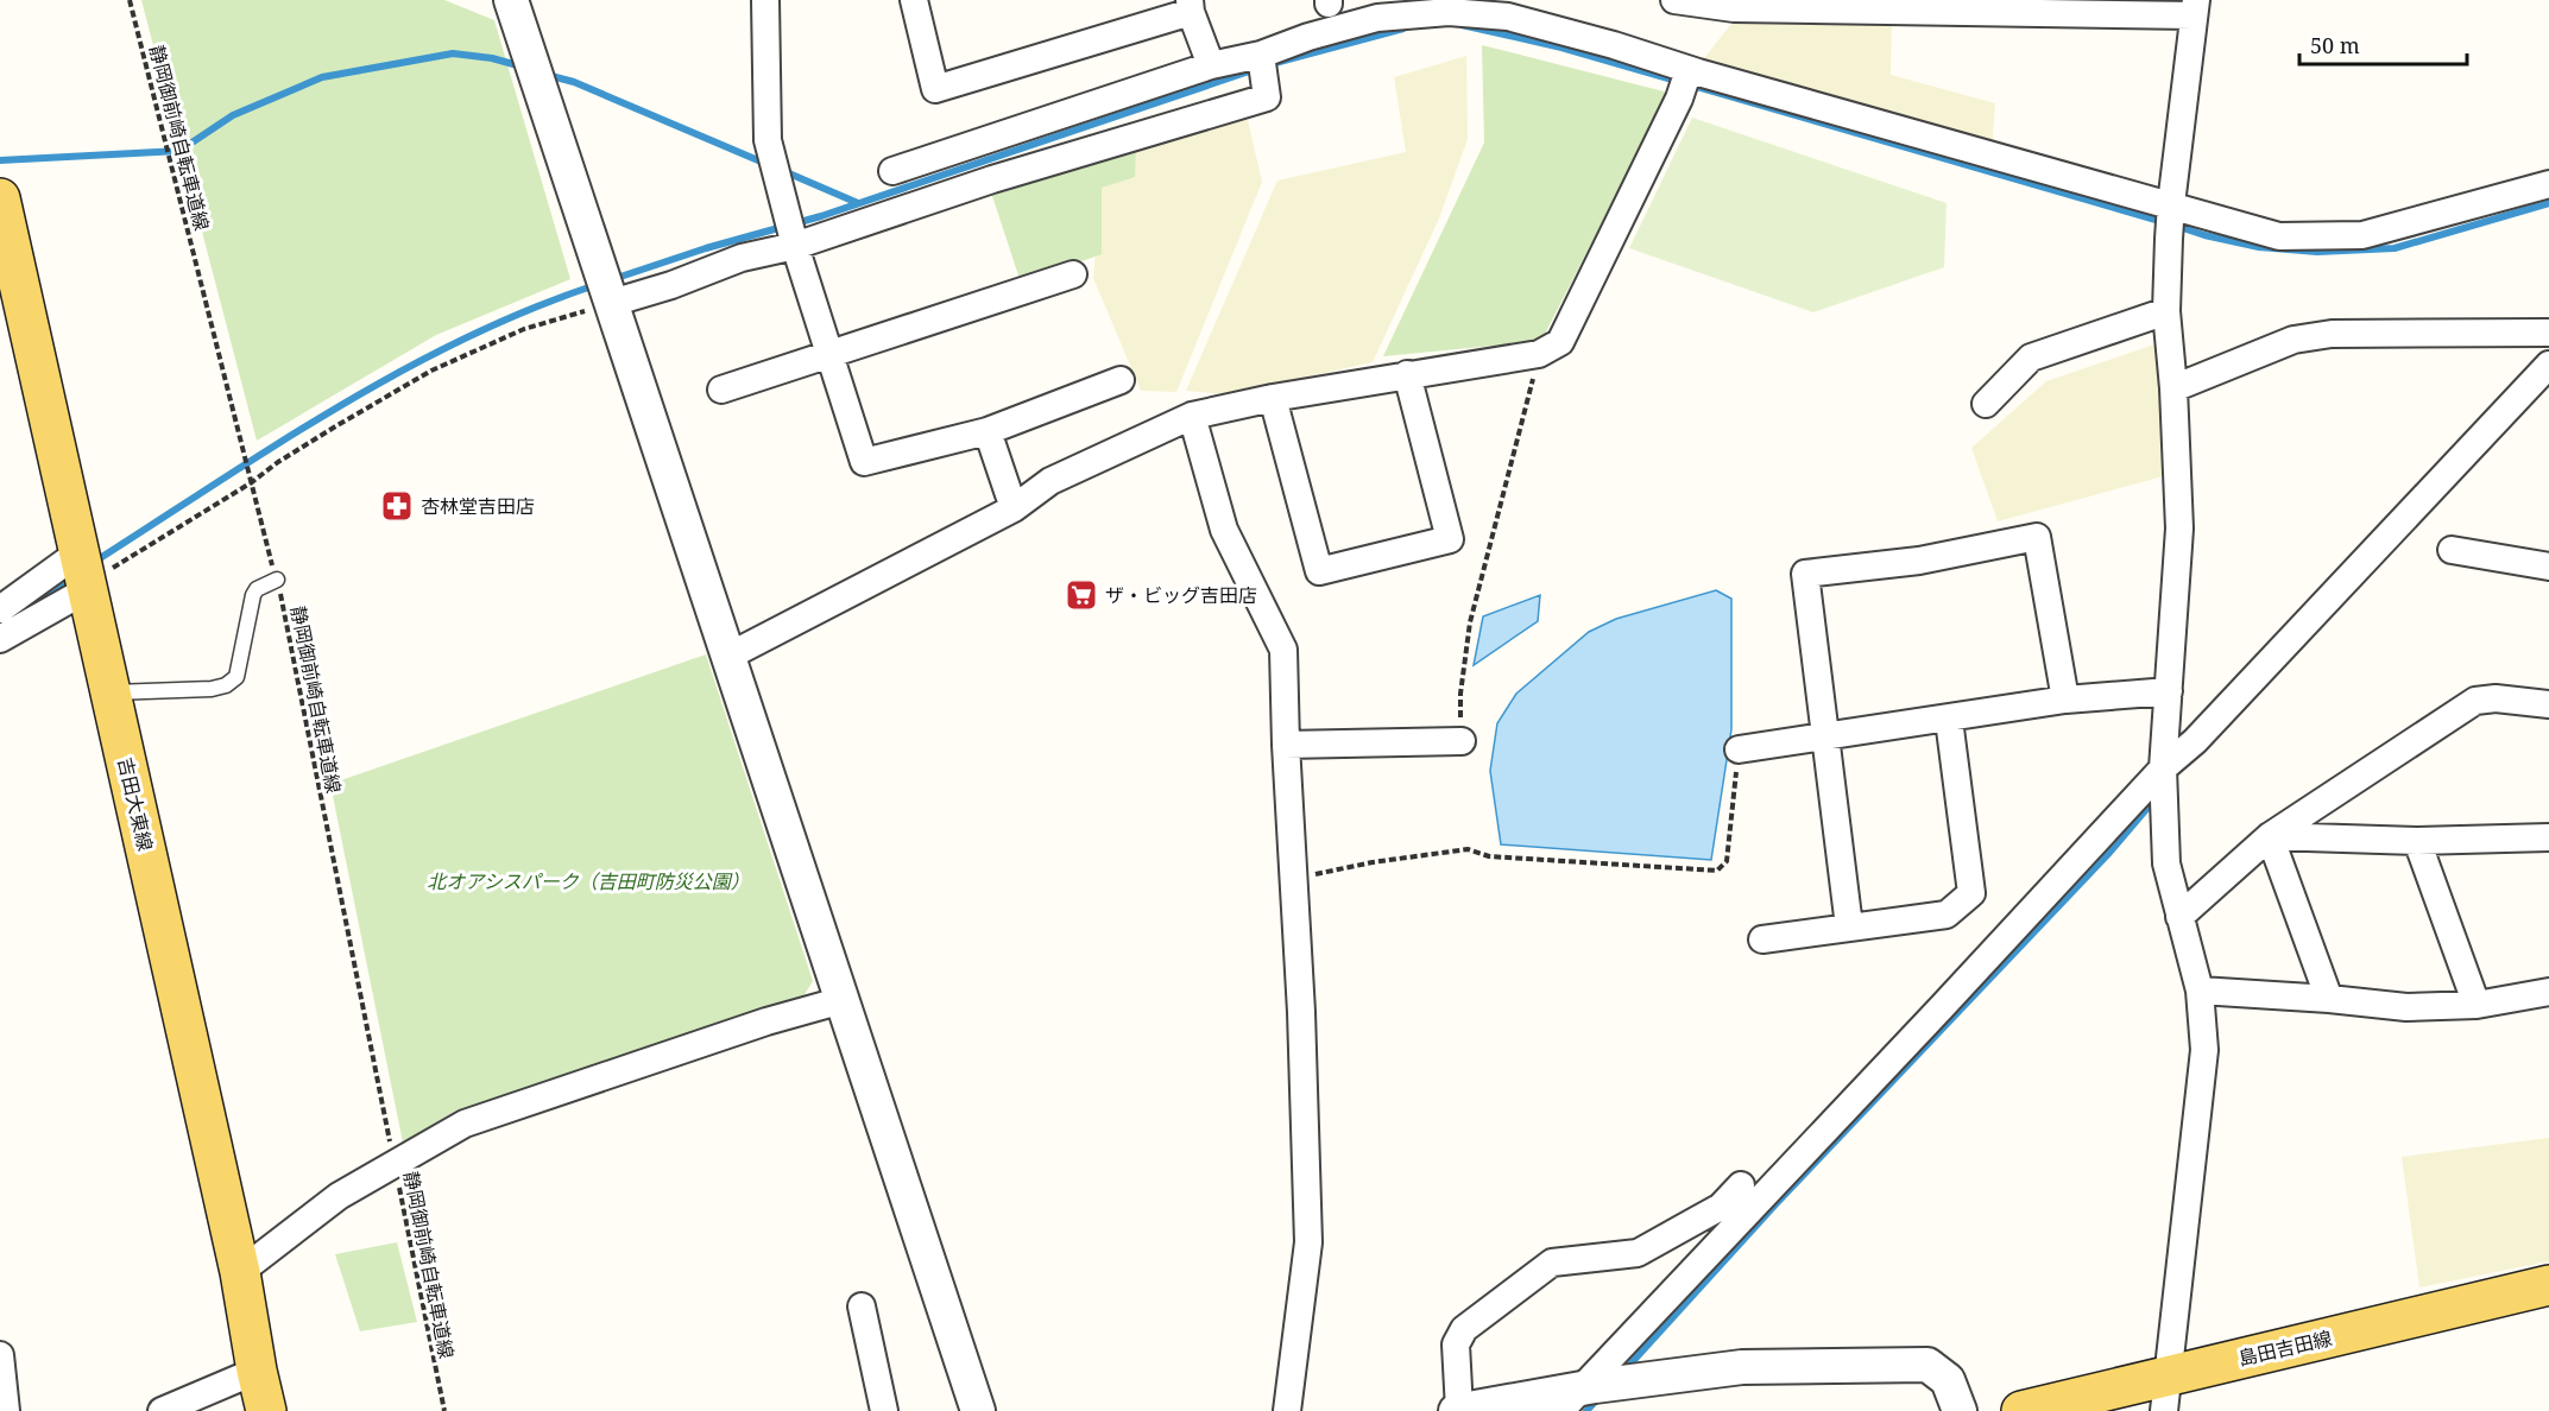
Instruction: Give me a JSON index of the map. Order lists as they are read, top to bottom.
{
  "streets": {
    "main road": ["吉田大東線", "島田吉田線"],
    "path": ["静岡御前崎自転車道線"]
  },
  "parks": ["北オアシスパーク（吉田町防災公園）"],
  "places": {
    "pharmacy": ["杏林堂吉田店"],
    "supermarket": ["ザ・ビッグ吉田店"]
  },
  "scale_bar": "50 m"
}
